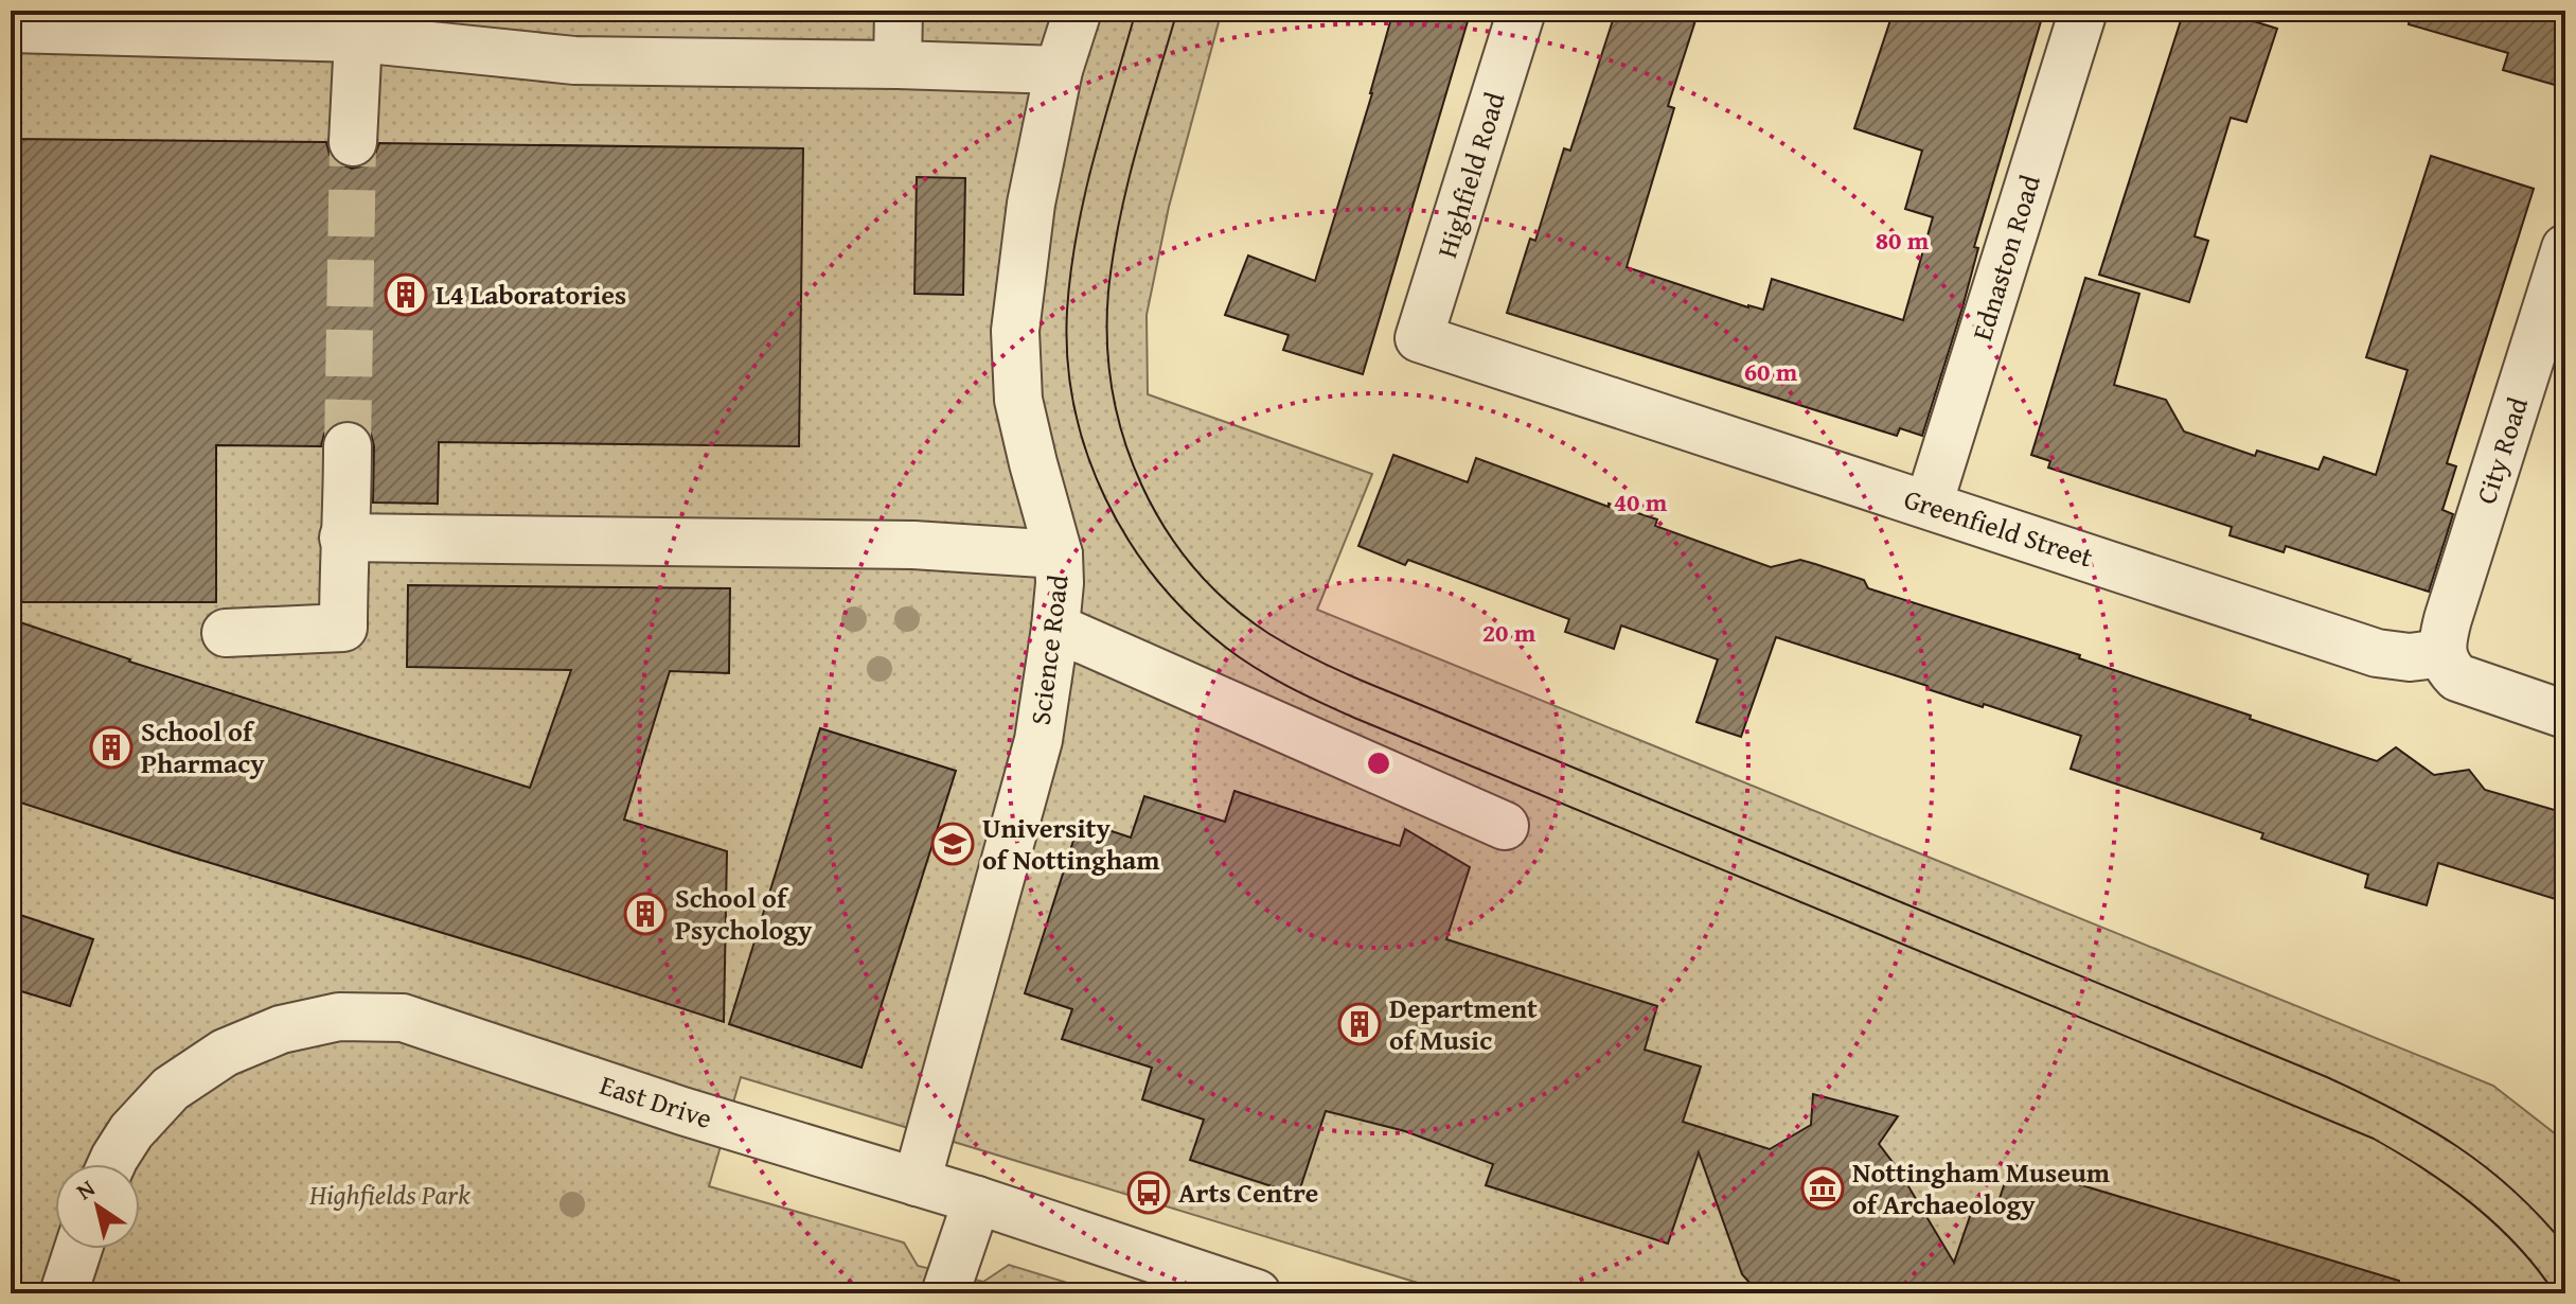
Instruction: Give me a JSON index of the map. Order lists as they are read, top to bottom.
{
  "streets": {
    "street": [
      "Highfield Road",
      "Ednaston Road",
      "City Road",
      "Greenfield Street",
      "Science Road",
      "East Drive"
    ]
  },
  "crossings": [
    ["Highfield Road", "Greenfield Street"],
    ["Ednaston Road", "Greenfield Street"],
    ["City Road", "Greenfield Street"],
    ["Science Road", "East Drive"]
  ],
  "parks": ["Highfields Park"],
  "places": {
    "building": [
      "L4 Laboratories",
      "School of Pharmacy",
      "School of Psychology",
      "Department of Music"
    ],
    "school or university": ["University of Nottingham"],
    "museum": ["Nottingham Museum of Archaeology"],
    "bus stop": ["Arts Centre"]
  },
  "north": "top left",
  "rings": [
    "80 m",
    "60 m",
    "40 m",
    "20 m"
  ]
}
